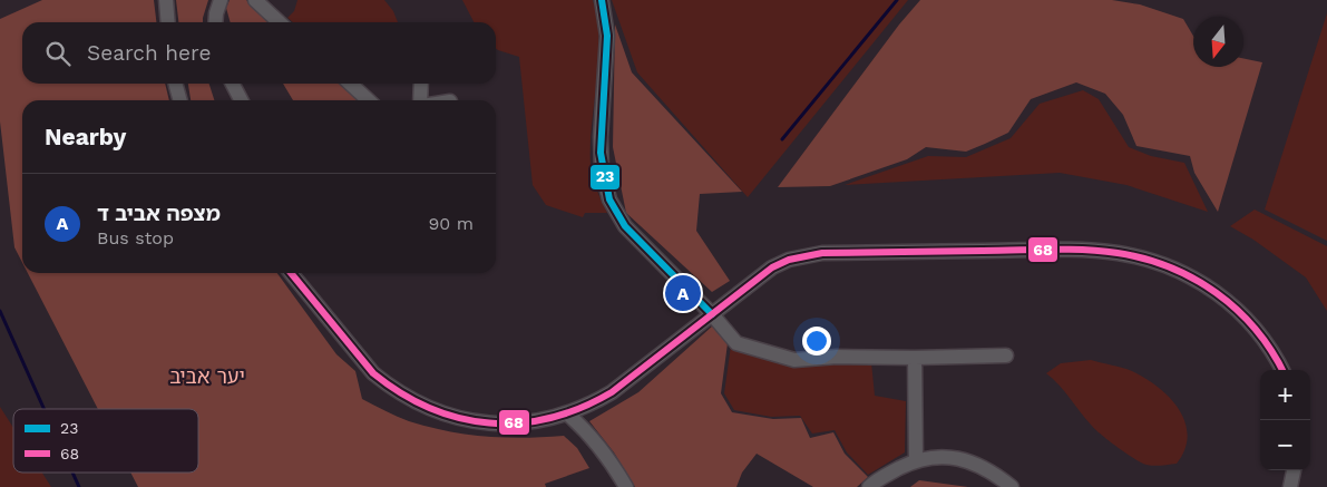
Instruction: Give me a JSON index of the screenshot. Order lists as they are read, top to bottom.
{
  "parks": ["יער אביב"],
  "lines": ["transit line 23", "transit line 68"],
  "legend": ["23", "68"],
  "north": "bottom",
  "page": {
    "search": "Search here",
    "heading": "Nearby",
    "list": [
      {
        "mark": "A",
        "name": "מצפה אביב ד",
        "note": "Bus stop",
        "value": "90 m"
      }
    ],
    "pins": "A",
    "map_buttons": ["+", "−"]
  }
}
